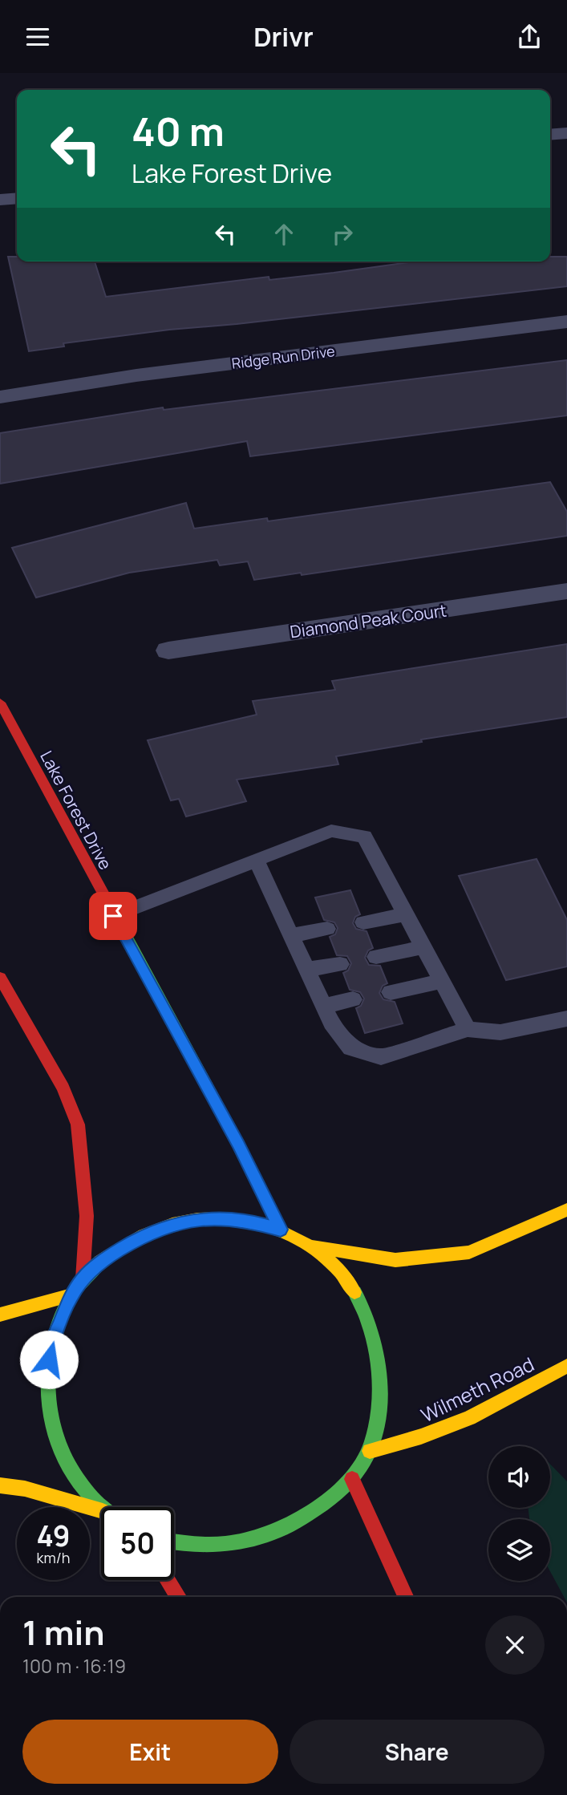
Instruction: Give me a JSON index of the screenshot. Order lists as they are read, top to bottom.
{
  "streets": {
    "main road": ["Lake Forest Drive", "Wilmeth Road"],
    "street": ["Ridge Run Drive", "Diamond Peak Court"]
  },
  "page": {
    "header": "Drivr",
    "turn": ["40 m", "Lake Forest Drive"],
    "speed": "49 km/h",
    "limit": "50",
    "heading": ["1 min", "100 m · 16:19"],
    "buttons": ["Exit", "Share"]
  }
}
